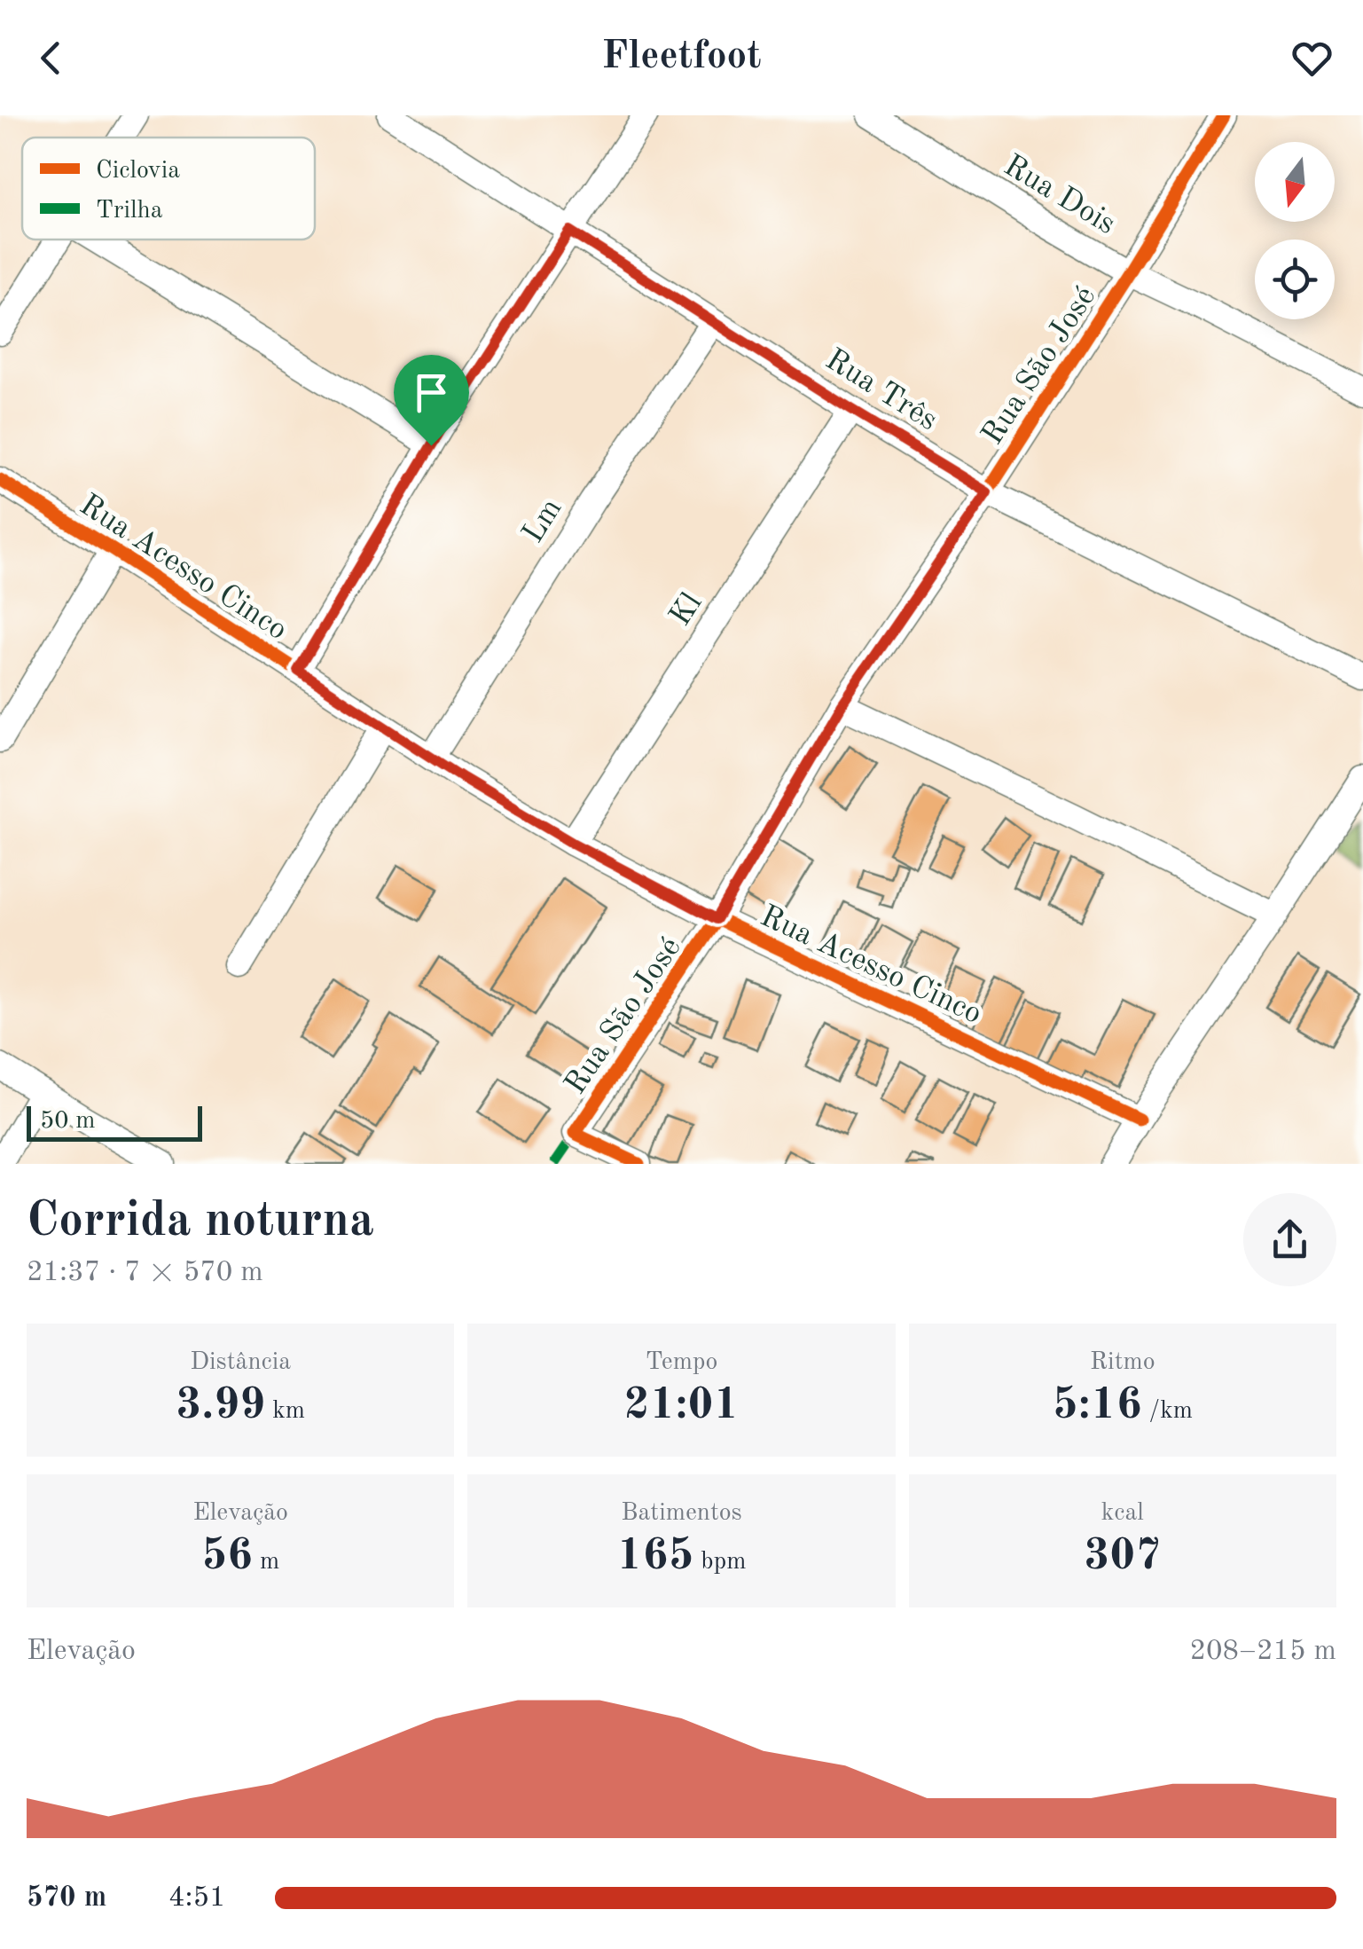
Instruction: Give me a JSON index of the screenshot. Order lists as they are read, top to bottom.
{
  "streets": {
    "street": [
      "Rua Dois",
      "Rua São José",
      "Rua Três",
      "Lm",
      "Rua Acesso Cinco",
      "Kl"
    ]
  },
  "crossings": [
    ["Rua Dois", "Rua São José"],
    ["Rua São José", "Rua Três"],
    ["Rua São José", "Rua Acesso Cinco"],
    ["Rua Três", "Lm"],
    ["Rua Três", "Kl"],
    ["Lm", "Rua Acesso Cinco"],
    ["Rua Acesso Cinco", "Kl"]
  ],
  "legend": ["Ciclovia", "Trilha"],
  "scale_bar": "50 m",
  "north": "bottom",
  "page": {
    "header": "Fleetfoot",
    "scale": "50 m",
    "heading": ["Corrida noturna", "21:37 · 7 × 570 m"],
    "stats": [
      ["Distância", "3.99 km"],
      ["Tempo", "21:01"],
      ["Ritmo", "5:16 /km"],
      ["Elevação", "56 m"],
      ["Batimentos", "165 bpm"],
      ["kcal", "307"]
    ],
    "chart": ["Elevação", "208–215 m"],
    "list": [
      {
        "name": "570 m",
        "note": "4:51"
      }
    ]
  }
}
